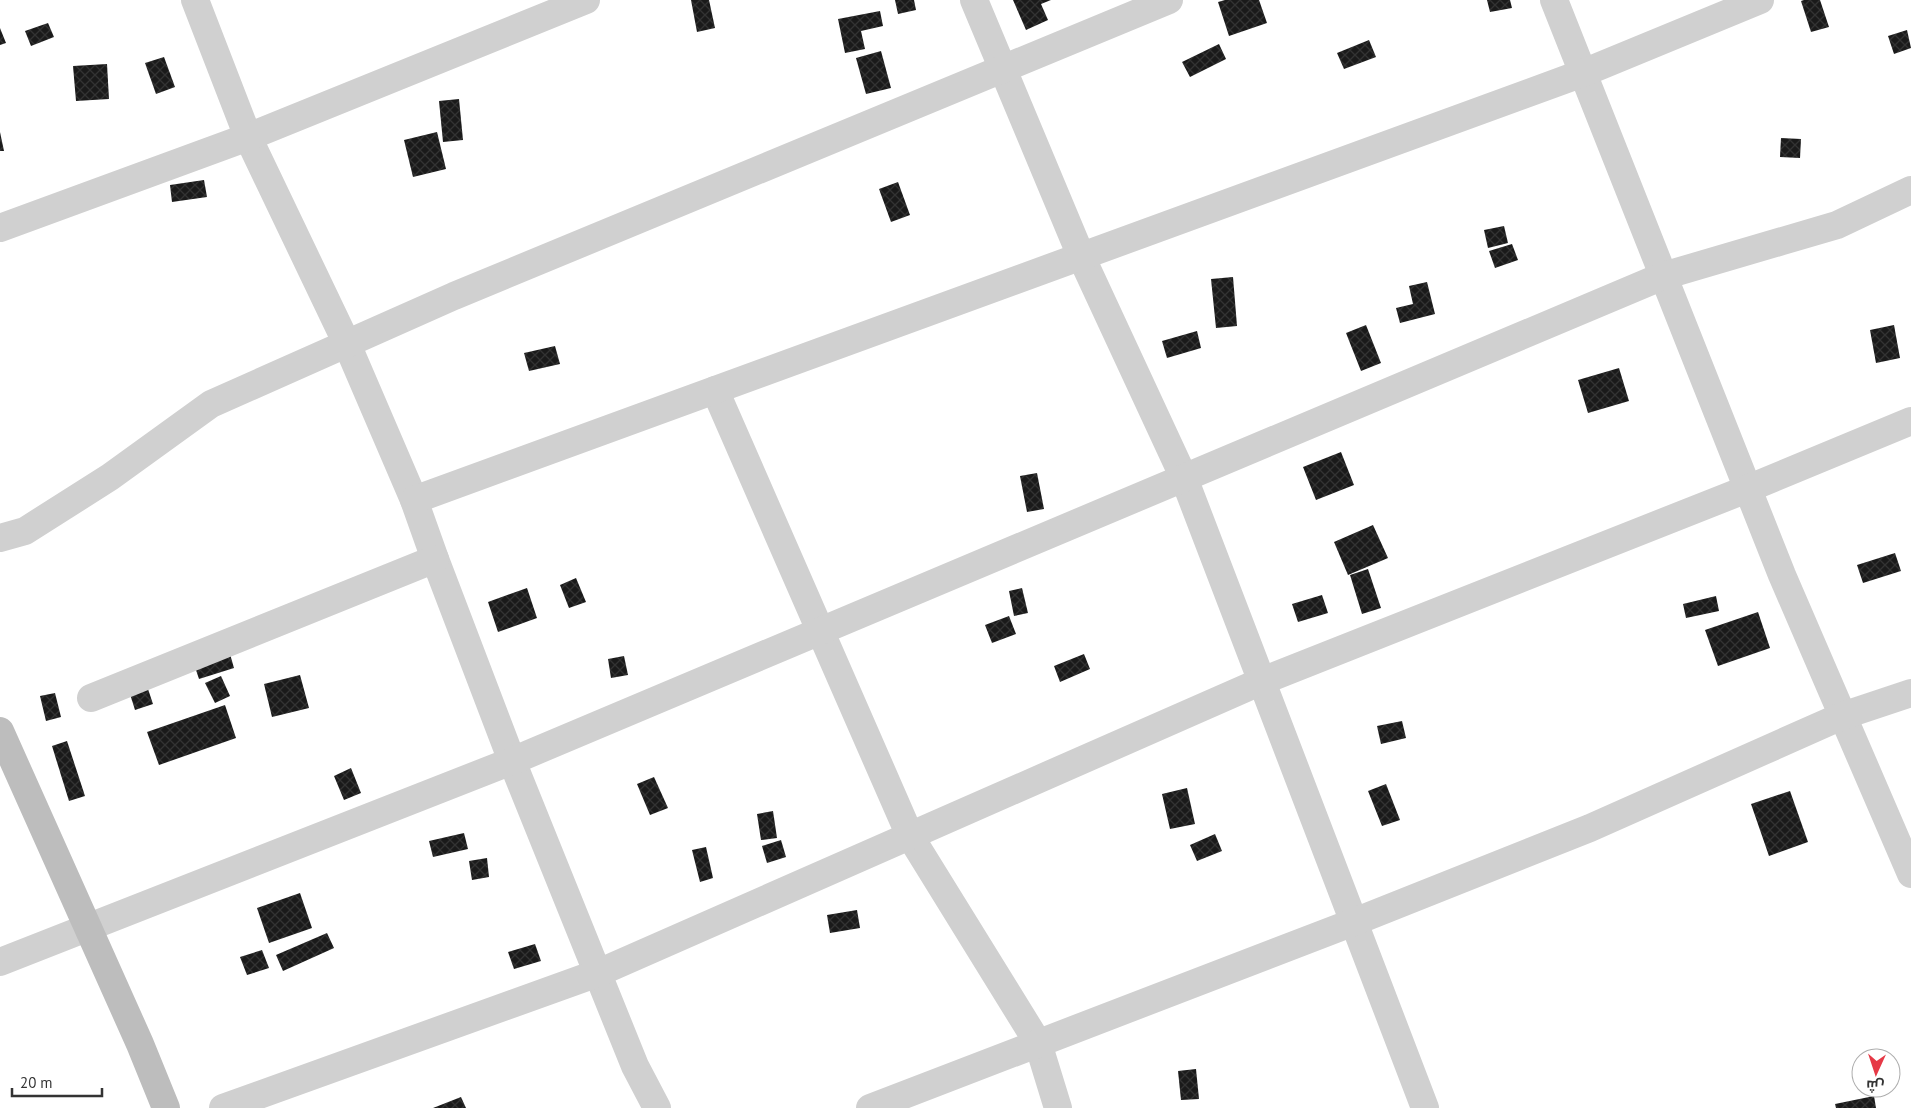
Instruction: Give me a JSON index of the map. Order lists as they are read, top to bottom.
{
  "scale_bar": "20 m",
  "north": "bottom"
}
